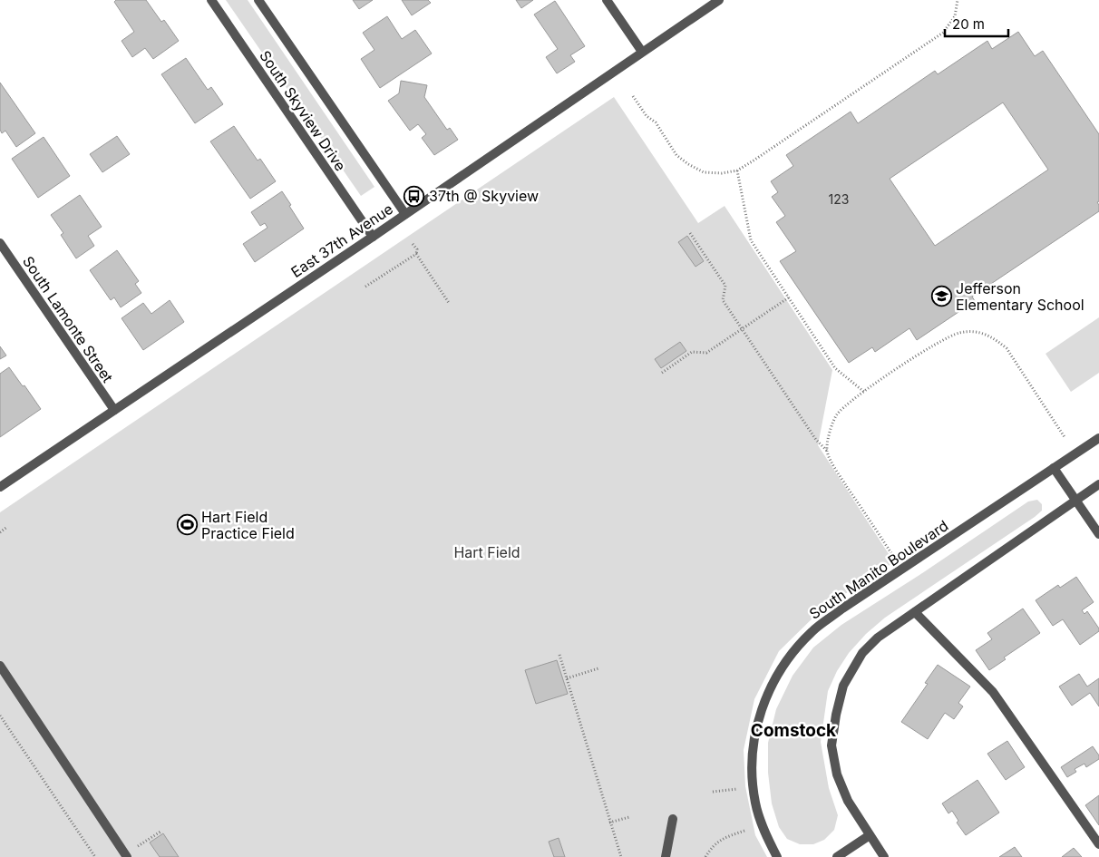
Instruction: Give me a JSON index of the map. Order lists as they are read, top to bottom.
{
  "streets": {
    "street": [
      "South Skyview Drive",
      "East 37th Avenue",
      "South Lamonte Street",
      "South Manito Boulevard"
    ]
  },
  "crossings": [
    ["South Skyview Drive", "East 37th Avenue"],
    ["East 37th Avenue", "South Lamonte Street"]
  ],
  "districts": ["Comstock"],
  "parks": ["Hart Field"],
  "places": {
    "bus stop": ["37th @ Skyview"],
    "school or university": ["Jefferson Elementary School"],
    "sports": ["Hart Field Practice Field"]
  },
  "house_numbers": ["123"],
  "scale_bar": "20 m"
}
